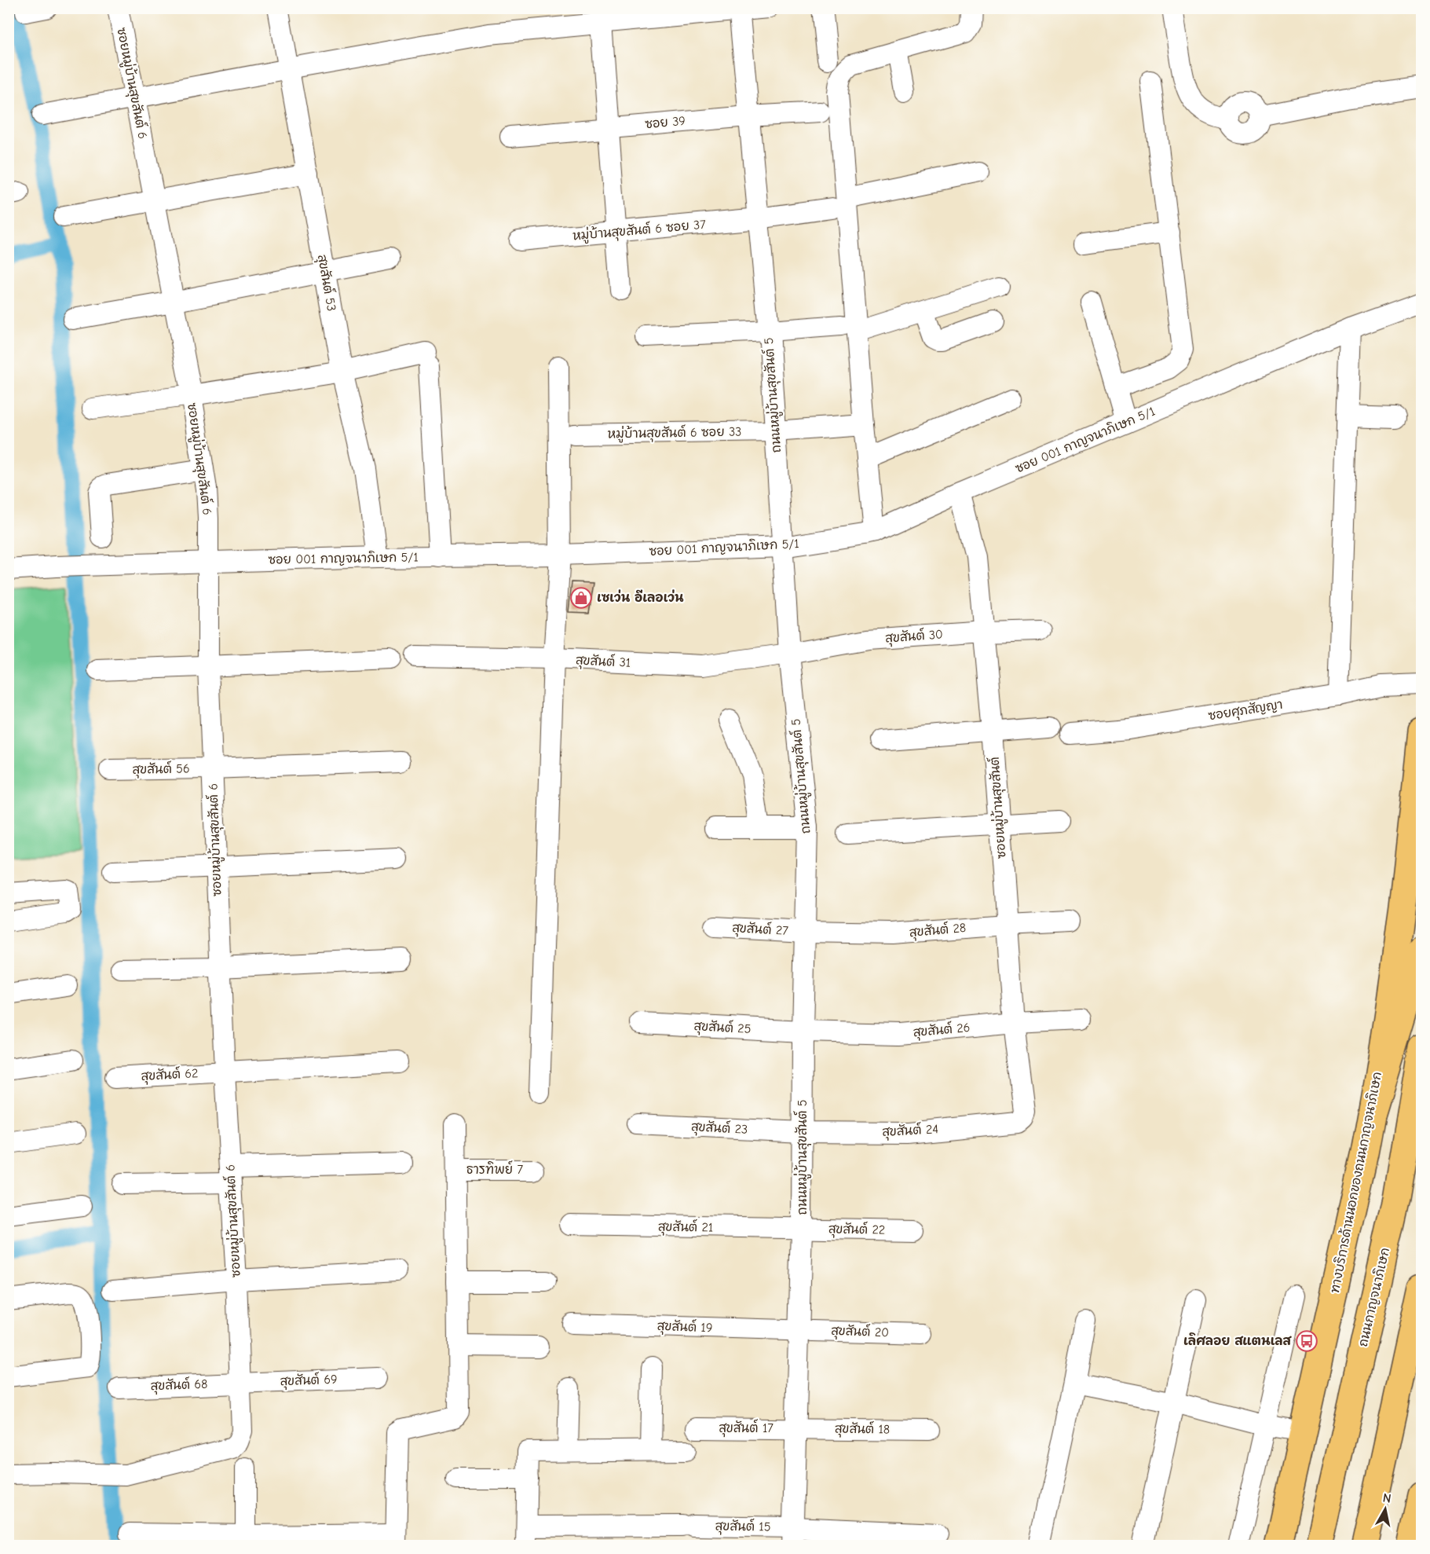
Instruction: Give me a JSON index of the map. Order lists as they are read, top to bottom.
{
  "streets": {
    "main road": ["ทางบริการด้านนอกของถนนกาญจนาภิเษก", "ถนนกาญจนาภิเษก"],
    "street": [
      "ซอยหมู่บ้านสุขสันต์ 6",
      "ซอย 39",
      "หมู่บ้านสุขสันต์ 6 ซอย 37",
      "สุขสันต์ 53",
      "ถนนหมู่บ้านสุขสันต์ 5",
      "หมู่บ้านสุขสันต์ 6 ซอย 33",
      "ซอย 001 กาญจนาภิเษก 5/1",
      "สุขสันต์ 30",
      "สุขสันต์ 31",
      "ซอยศุภสัญญา",
      "สุขสันต์ 56",
      "ซอยหมู่บ้านสุขสันต์",
      "สุขสันต์ 27",
      "สุขสันต์ 28",
      "สุขสันต์ 25",
      "สุขสันต์ 26",
      "สุขสันต์ 62",
      "สุขสันต์ 23",
      "สุขสันต์ 24",
      "ธารทิพย์ 7",
      "สุขสันต์ 21",
      "สุขสันต์ 22",
      "สุขสันต์ 19",
      "สุขสันต์ 20",
      "สุขสันต์ 69",
      "สุขสันต์ 68",
      "สุขสันต์ 17",
      "สุขสันต์ 18",
      "สุขสันต์ 15"
    ]
  },
  "crossings": [
    ["ซอยหมู่บ้านสุขสันต์ 6", "ซอย 001 กาญจนาภิเษก 5/1"],
    ["ซอยหมู่บ้านสุขสันต์ 6", "สุขสันต์ 56"],
    ["ซอยหมู่บ้านสุขสันต์ 6", "สุขสันต์ 62"],
    ["ซอยหมู่บ้านสุขสันต์ 6", "สุขสันต์ 69"],
    ["ซอยหมู่บ้านสุขสันต์ 6", "สุขสันต์ 68"],
    ["ซอย 39", "ถนนหมู่บ้านสุขสันต์ 5"],
    ["หมู่บ้านสุขสันต์ 6 ซอย 37", "ถนนหมู่บ้านสุขสันต์ 5"],
    ["สุขสันต์ 53", "ซอย 001 กาญจนาภิเษก 5/1"],
    ["ถนนหมู่บ้านสุขสันต์ 5", "หมู่บ้านสุขสันต์ 6 ซอย 33"],
    ["ถนนหมู่บ้านสุขสันต์ 5", "ซอย 001 กาญจนาภิเษก 5/1"],
    ["ถนนหมู่บ้านสุขสันต์ 5", "สุขสันต์ 30"],
    ["ถนนหมู่บ้านสุขสันต์ 5", "สุขสันต์ 31"],
    ["ถนนหมู่บ้านสุขสันต์ 5", "สุขสันต์ 27"],
    ["ถนนหมู่บ้านสุขสันต์ 5", "สุขสันต์ 28"],
    ["ถนนหมู่บ้านสุขสันต์ 5", "สุขสันต์ 25"],
    ["ถนนหมู่บ้านสุขสันต์ 5", "สุขสันต์ 26"],
    ["ถนนหมู่บ้านสุขสันต์ 5", "สุขสันต์ 23"],
    ["ถนนหมู่บ้านสุขสันต์ 5", "สุขสันต์ 24"],
    ["ถนนหมู่บ้านสุขสันต์ 5", "สุขสันต์ 21"],
    ["ถนนหมู่บ้านสุขสันต์ 5", "สุขสันต์ 22"],
    ["ถนนหมู่บ้านสุขสันต์ 5", "สุขสันต์ 19"],
    ["ถนนหมู่บ้านสุขสันต์ 5", "สุขสันต์ 20"],
    ["ถนนหมู่บ้านสุขสันต์ 5", "สุขสันต์ 17"],
    ["ถนนหมู่บ้านสุขสันต์ 5", "สุขสันต์ 18"],
    ["ถนนหมู่บ้านสุขสันต์ 5", "สุขสันต์ 15"],
    ["ซอย 001 กาญจนาภิเษก 5/1", "ซอยหมู่บ้านสุขสันต์"],
    ["สุขสันต์ 30", "สุขสันต์ 31"],
    ["สุขสันต์ 30", "ซอยหมู่บ้านสุขสันต์"],
    ["ซอยหมู่บ้านสุขสันต์", "สุขสันต์ 28"],
    ["ซอยหมู่บ้านสุขสันต์", "สุขสันต์ 26"],
    ["ซอยหมู่บ้านสุขสันต์", "สุขสันต์ 24"],
    ["สุขสันต์ 27", "สุขสันต์ 28"],
    ["สุขสันต์ 25", "สุขสันต์ 26"],
    ["สุขสันต์ 23", "สุขสันต์ 24"],
    ["สุขสันต์ 21", "สุขสันต์ 22"],
    ["สุขสันต์ 19", "สุขสันต์ 20"],
    ["สุขสันต์ 69", "สุขสันต์ 68"],
    ["สุขสันต์ 17", "สุขสันต์ 18"]
  ],
  "places": {
    "shop": ["เซเว่น อีเลอเว่น"],
    "bus stop": ["เลิศลอย สแตนเลส"]
  },
  "north": "top"
}
